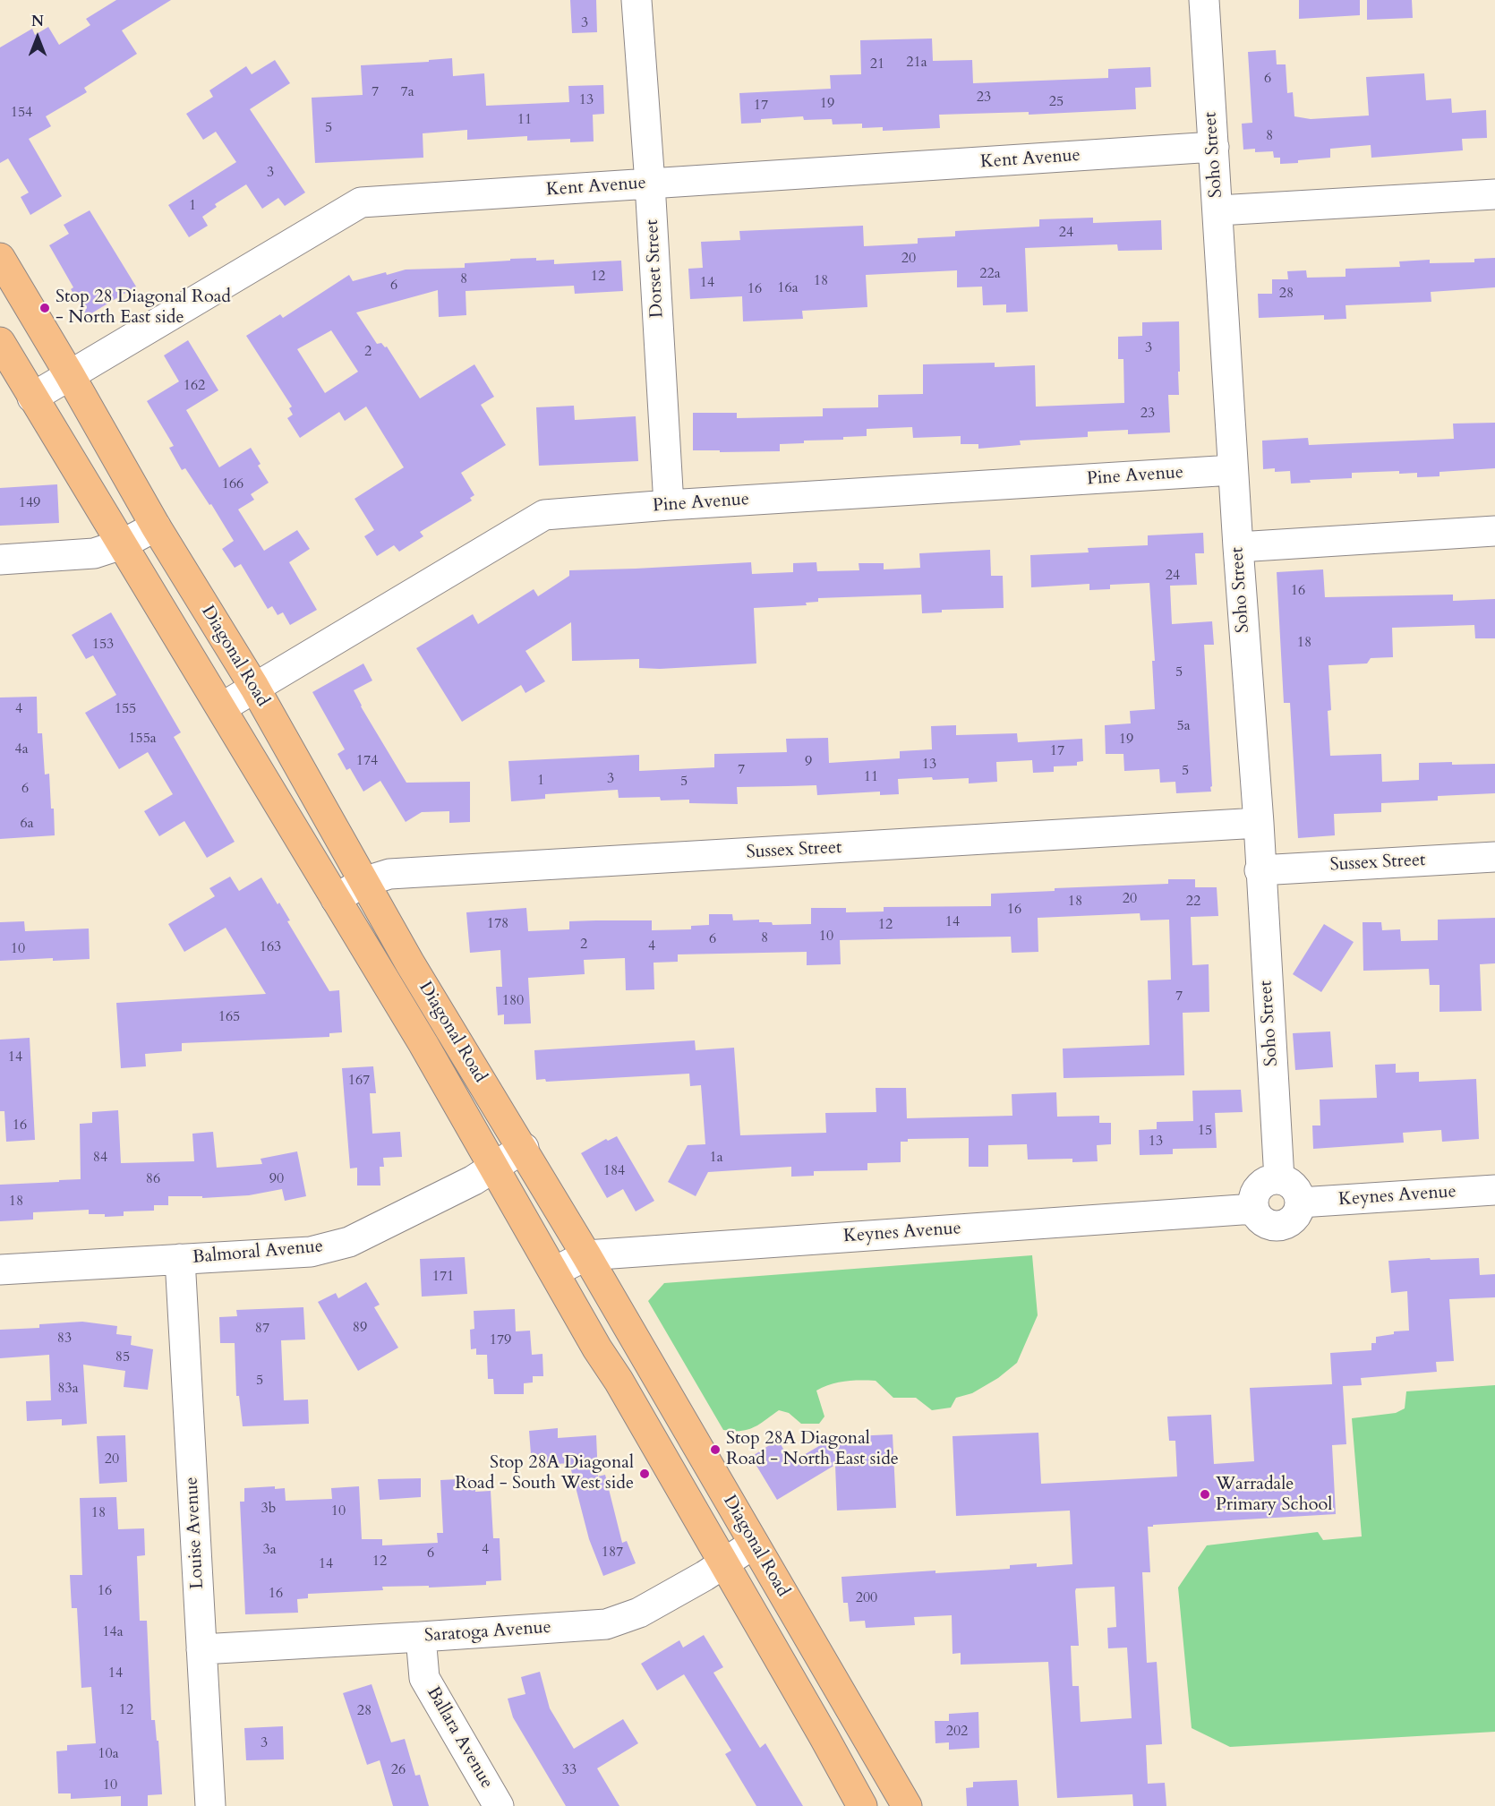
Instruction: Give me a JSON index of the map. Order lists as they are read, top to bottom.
{
  "streets": {
    "main road": ["Diagonal Road"],
    "street": [
      "Soho Street",
      "Kent Avenue",
      "Dorset Street",
      "Pine Avenue",
      "Sussex Street",
      "Keynes Avenue",
      "Balmoral Avenue",
      "Louise Avenue",
      "Saratoga Avenue",
      "Ballara Avenue"
    ]
  },
  "crossings": [
    ["Soho Street", "Kent Avenue"],
    ["Soho Street", "Pine Avenue"],
    ["Soho Street", "Sussex Street"],
    ["Soho Street", "Keynes Avenue"],
    ["Kent Avenue", "Dorset Street"],
    ["Kent Avenue", "Diagonal Road"],
    ["Dorset Street", "Pine Avenue"],
    ["Pine Avenue", "Diagonal Road"],
    ["Diagonal Road", "Sussex Street"],
    ["Diagonal Road", "Keynes Avenue"],
    ["Diagonal Road", "Balmoral Avenue"],
    ["Diagonal Road", "Saratoga Avenue"],
    ["Balmoral Avenue", "Louise Avenue"],
    ["Louise Avenue", "Saratoga Avenue"],
    ["Saratoga Avenue", "Ballara Avenue"]
  ],
  "places": [
    "Stop 28 Diagonal Road - North East side",
    "Stop 28A Diagonal Road - North East side",
    "Stop 28A Diagonal Road - South West side",
    "Warradale Primary School"
  ],
  "house_numbers": [
    "3",
    "21a",
    "21",
    "6",
    "7",
    "7a",
    "23",
    "13",
    "25",
    "19",
    "17",
    "154",
    "11",
    "5",
    "8",
    "3",
    "1",
    "24",
    "20",
    "22a",
    "12",
    "8",
    "18",
    "14",
    "6",
    "16a",
    "16",
    "28",
    "3",
    "2",
    "162",
    "23",
    "166",
    "149",
    "24",
    "16",
    "18",
    "153",
    "5",
    "4",
    "155",
    "5a",
    "155a",
    "19",
    "4a",
    "17",
    "174",
    "9",
    "13",
    "7",
    "5",
    "11",
    "3",
    "1",
    "5",
    "6",
    "6a",
    "20",
    "18",
    "22",
    "16",
    "14",
    "178",
    "12",
    "10",
    "8",
    "6",
    "2",
    "4",
    "163",
    "10",
    "7",
    "180",
    "165",
    "14",
    "167",
    "16",
    "15",
    "13",
    "84",
    "1a",
    "184",
    "86",
    "90",
    "18",
    "171",
    "89",
    "87",
    "83",
    "179",
    "85",
    "5",
    "83a",
    "20",
    "3b",
    "10",
    "18",
    "3a",
    "4",
    "187",
    "6",
    "12",
    "14",
    "16",
    "16",
    "200",
    "14a",
    "14",
    "12",
    "28",
    "202",
    "3",
    "10a",
    "26",
    "33",
    "10"
  ],
  "north": "top"
}
